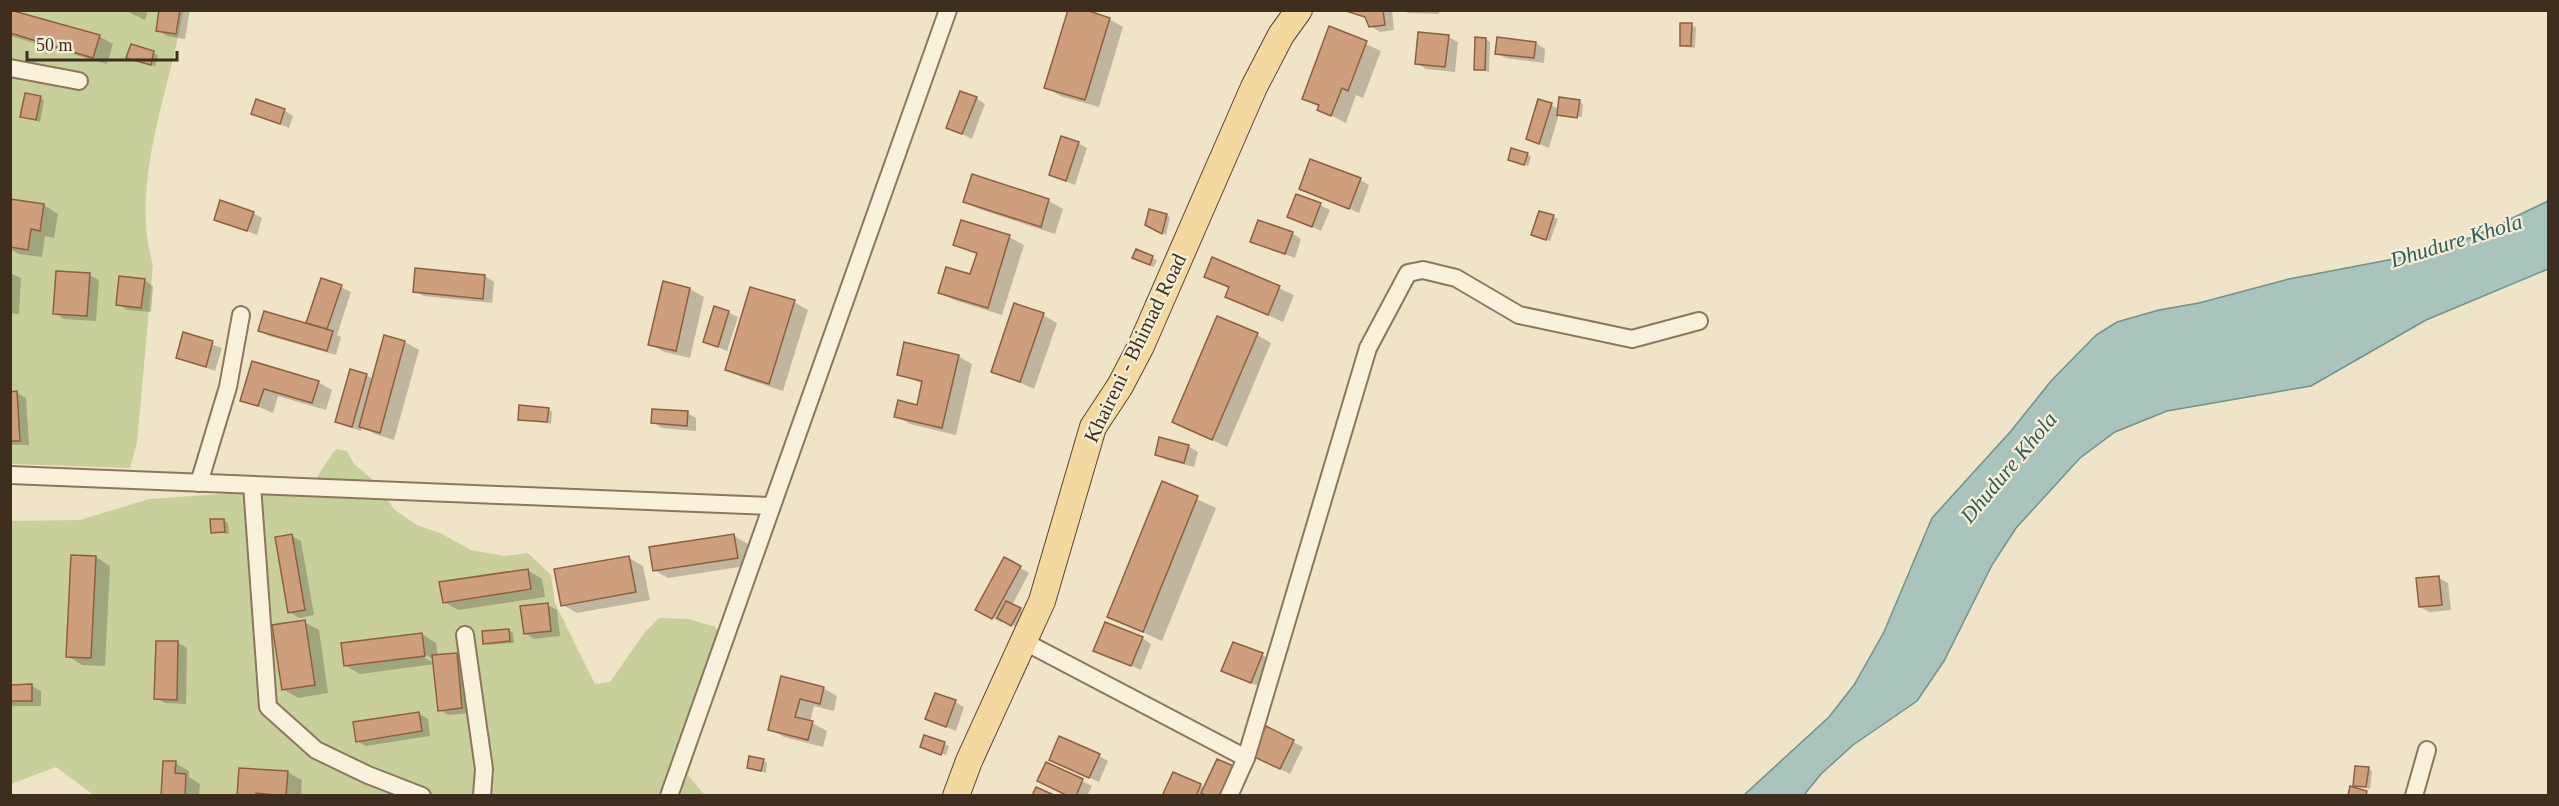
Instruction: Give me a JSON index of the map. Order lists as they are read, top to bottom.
{
  "streets": {
    "main road": ["Khaireni - Bhimad Road"]
  },
  "water": ["Dhudure Khola"],
  "scale_bar": "50 m"
}
